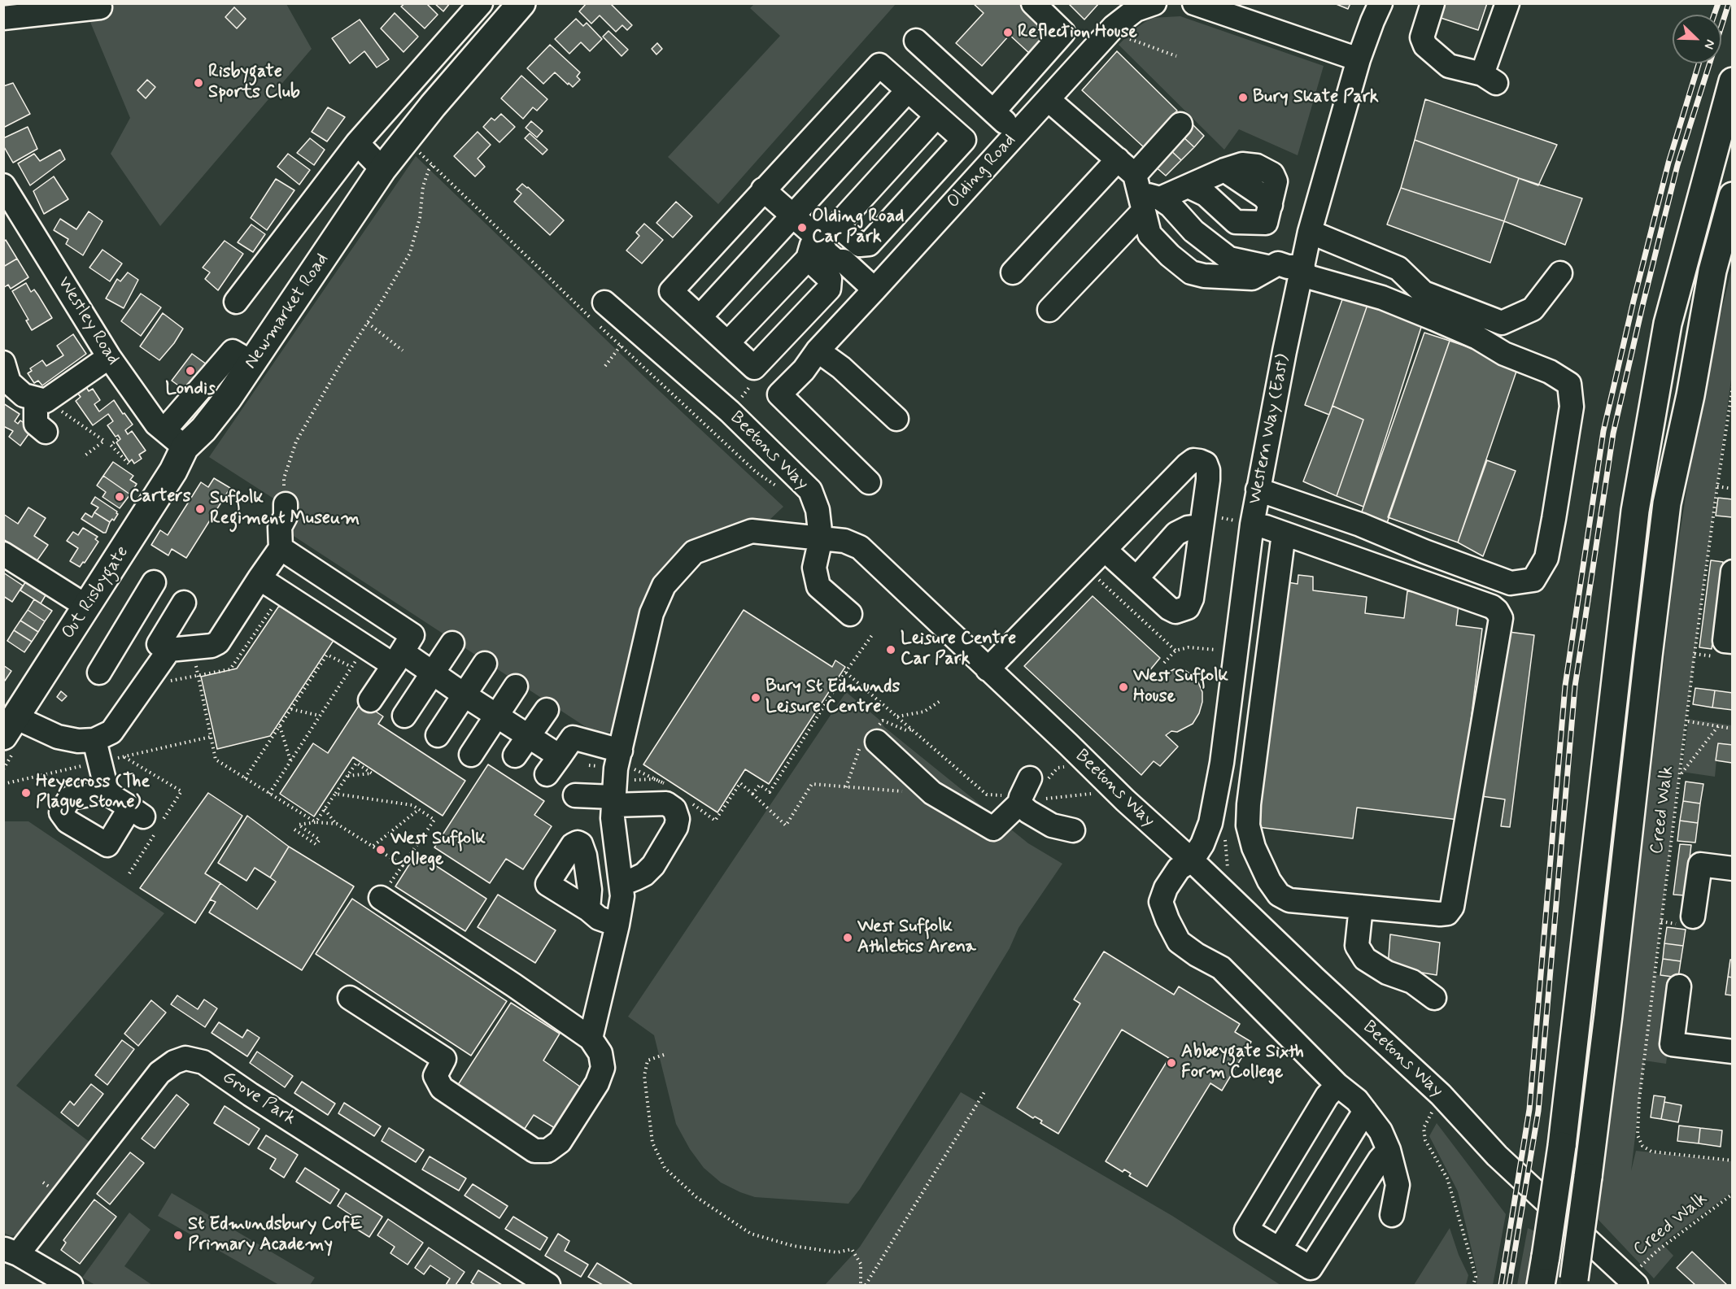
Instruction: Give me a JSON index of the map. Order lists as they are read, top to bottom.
{
  "streets": {
    "main road": ["Newmarket Road", "Out Risbygate"],
    "street": [
      "Olding Road",
      "Westley Road",
      "Western Way (East)",
      "Beetons Way",
      "Grove Park"
    ],
    "path": ["Creed Walk"]
  },
  "crossings": [
    ["Newmarket Road", "Westley Road"],
    ["Newmarket Road", "Out Risbygate"],
    ["Westley Road", "Out Risbygate"],
    ["Western Way (East)", "Beetons Way"],
    ["Beetons Way", "Creed Walk"]
  ],
  "places": [
    "Reflection House",
    "Risbygate Sports Club",
    "Bury Skate Park",
    "Olding Road Car Park",
    "Londis",
    "Carters",
    "Suffolk Regiment Museum",
    "Leisure Centre Car Park",
    "West Suffolk House",
    "Bury St Edmunds Leisure Centre",
    "Heyecross (The Plague Stone)",
    "West Suffolk College",
    "West Suffolk Athletics Arena",
    "Abbeygate Sixth Form College",
    "St Edmundsbury CofE Primary Academy"
  ],
  "north": "bottom right"
}
